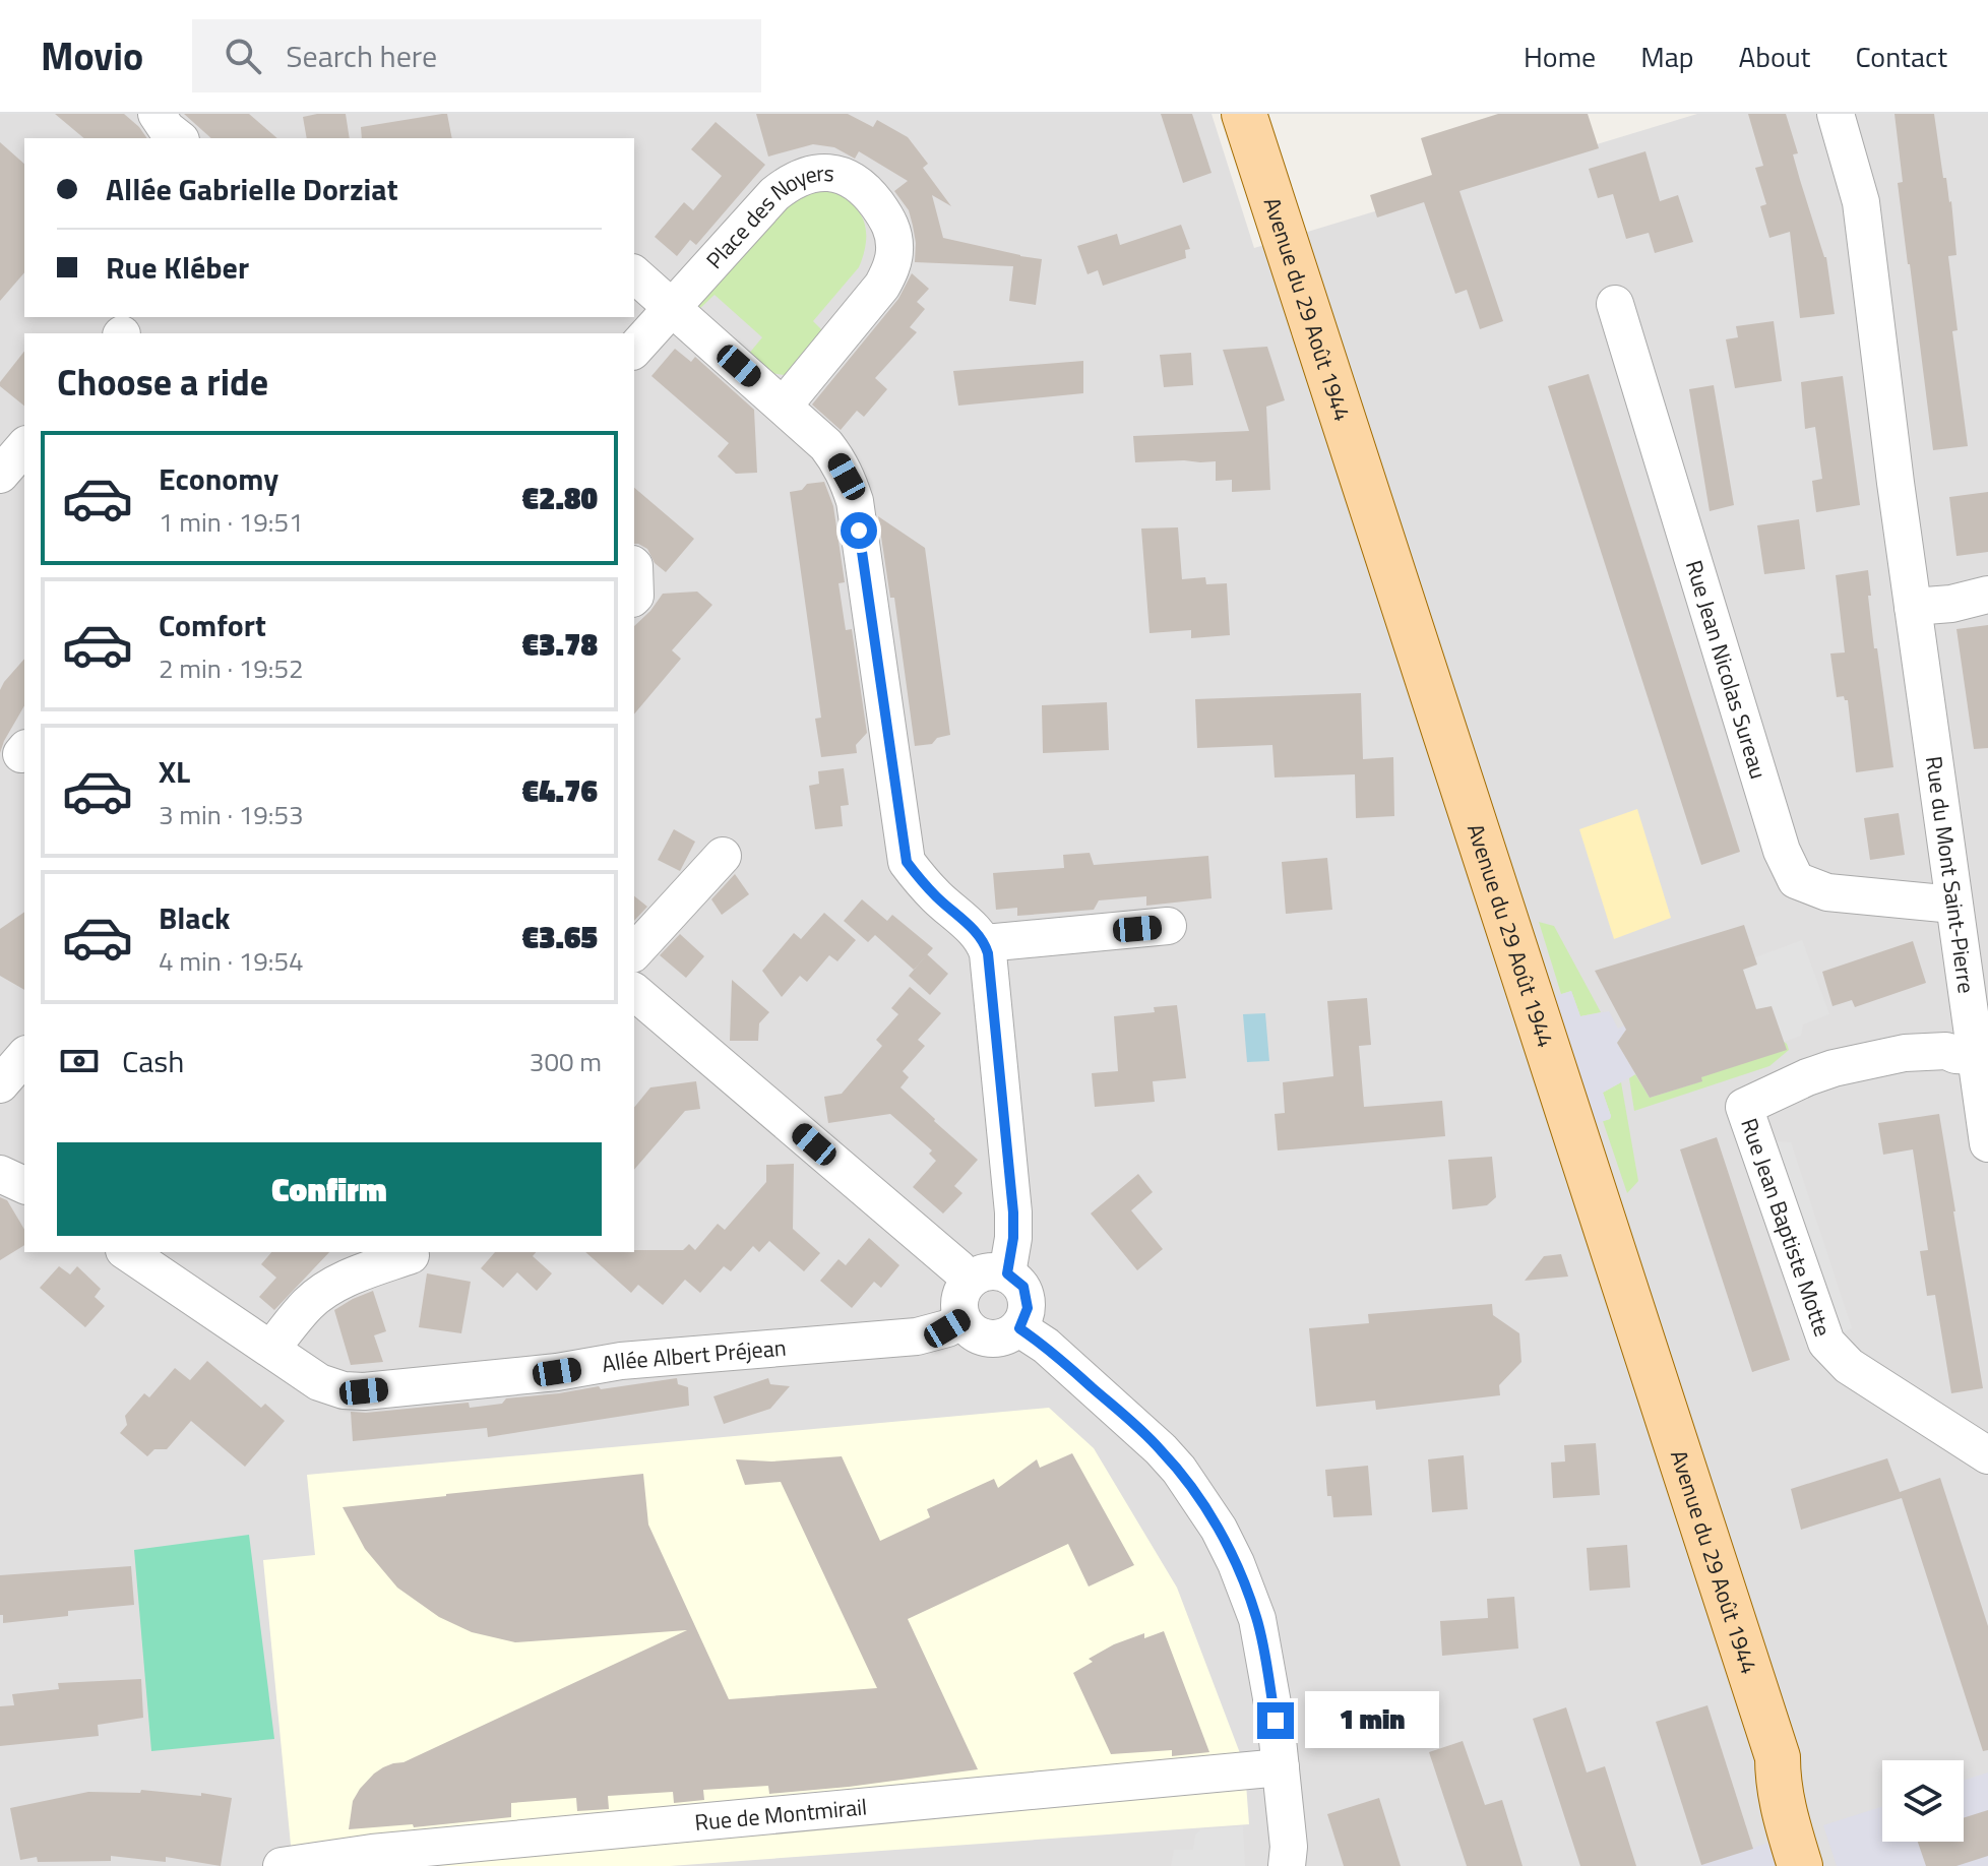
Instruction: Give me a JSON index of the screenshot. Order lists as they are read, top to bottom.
{
  "streets": {
    "main road": ["Avenue du 29 Août 1944"],
    "street": [
      "Place des Noyers",
      "Rue Jean Nicolas Sureau",
      "Rue du Mont Saint-Pierre",
      "Rue Jean Baptiste Motte",
      "Allée Albert Préjean",
      "Rue de Montmirail"
    ]
  },
  "crossings": [
    ["Rue Jean Nicolas Sureau", "Rue du Mont Saint-Pierre"],
    ["Rue du Mont Saint-Pierre", "Rue Jean Baptiste Motte"]
  ],
  "page": {
    "header": "Movio",
    "search": "Search here",
    "nav": [
      "Home",
      "Map",
      "About",
      "Contact"
    ],
    "banner": ["Allée Gabrielle Dorziat", "Rue Kléber"],
    "heading": "Choose a ride",
    "list": [
      {
        "name": "Economy",
        "note": "1 min · 19:51",
        "value": "€2.80"
      },
      {
        "name": "Comfort",
        "note": "2 min · 19:52",
        "value": "€3.78"
      },
      {
        "name": "XL",
        "note": "3 min · 19:53",
        "value": "€4.76"
      },
      {
        "name": "Black",
        "note": "4 min · 19:54",
        "value": "€3.65"
      }
    ],
    "pay": ["Cash", "300 m"],
    "buttons": "Confirm",
    "bubble": "1 min"
  }
}
